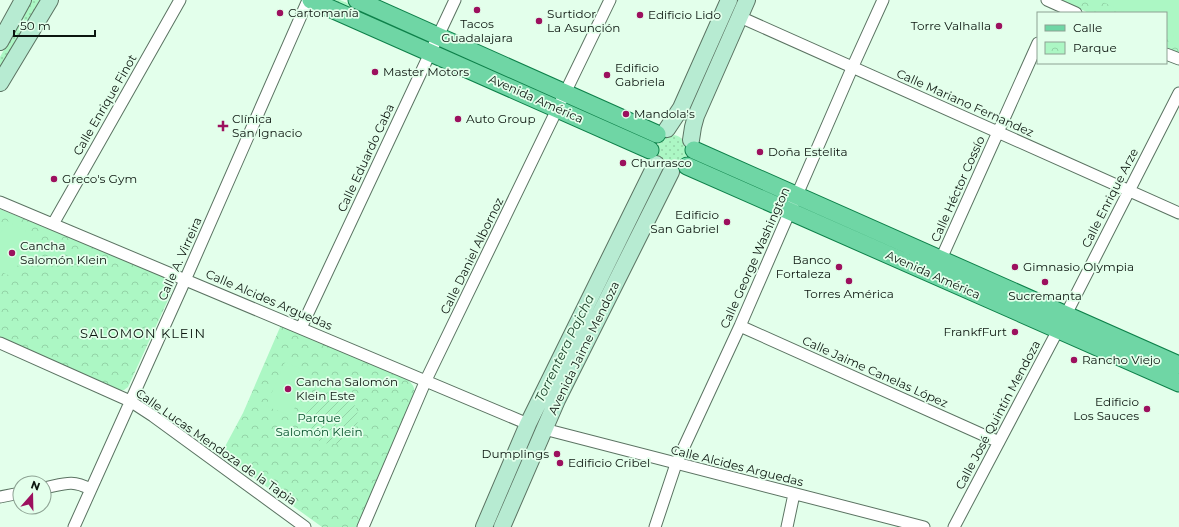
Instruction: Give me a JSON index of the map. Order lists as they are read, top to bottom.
{
  "streets": {
    "main road": ["Avenida América", "Avenida Jaime Mendoza"],
    "street": [
      "Calle Mariano Fernandez",
      "Calle Enrique Finot",
      "Calle Eduardo Caba",
      "Calle Héctor Cossío",
      "Calle Enrique Arze",
      "Calle Daniel Albornoz",
      "Calle George Washington",
      "Calle A. Virreira",
      "Calle Alcides Arguedas",
      "Calle Jaime Canelas López",
      "Calle José Quintín Mendoza",
      "Calle Lucas Mendoza de la Tapia"
    ]
  },
  "crossings": [
    ["Avenida América", "Calle Eduardo Caba"],
    ["Avenida América", "Calle Héctor Cossío"],
    ["Avenida América", "Calle Enrique Arze"],
    ["Avenida América", "Calle Daniel Albornoz"],
    ["Avenida América", "Calle George Washington"],
    ["Avenida América", "Calle A. Virreira"],
    ["Avenida América", "Avenida Jaime Mendoza"],
    ["Avenida América", "Calle José Quintín Mendoza"],
    ["Calle Mariano Fernandez", "Calle Héctor Cossío"],
    ["Calle Mariano Fernandez", "Calle Enrique Arze"],
    ["Calle Mariano Fernandez", "Calle George Washington"],
    ["Calle Enrique Finot", "Calle Alcides Arguedas"],
    ["Calle Eduardo Caba", "Calle Alcides Arguedas"],
    ["Calle Enrique Arze", "Calle José Quintín Mendoza"],
    ["Calle Daniel Albornoz", "Calle Alcides Arguedas"],
    ["Calle George Washington", "Calle Alcides Arguedas"],
    ["Calle George Washington", "Calle Jaime Canelas López"],
    ["Calle A. Virreira", "Calle Alcides Arguedas"],
    ["Calle A. Virreira", "Calle Lucas Mendoza de la Tapia"],
    ["Calle Alcides Arguedas", "Avenida Jaime Mendoza"],
    ["Calle Jaime Canelas López", "Calle José Quintín Mendoza"]
  ],
  "districts": ["SALOMON KLEIN"],
  "water": ["Torrentera Pajcha"],
  "parks": ["Parque Salomón Klein"],
  "places": {
    "other": [
      "Tacos Guadalajara",
      "Cartomanía",
      "Edificio Lido",
      "Surtidor La Asunción",
      "Torre Valhalla",
      "Master Motors",
      "Edificio Gabriela",
      "Mandola's",
      "Auto Group",
      "Doña Estelita",
      "Churrasco",
      "Greco's Gym",
      "Edificio San Gabriel",
      "Cancha Salomón Klein",
      "Banco Fortaleza",
      "Gimnasio Olympia",
      "Torres América",
      "Sucremanta",
      "FrankfFurt",
      "Rancho Viejo",
      "Cancha Salomón Klein Este",
      "Edificio Los Sauces",
      "Dumplings",
      "Edificio Cribel"
    ],
    "health": ["Clínica San Ignacio"]
  },
  "legend": ["Calle", "Parque"],
  "scale_bar": "50 m",
  "north": "top"
}
